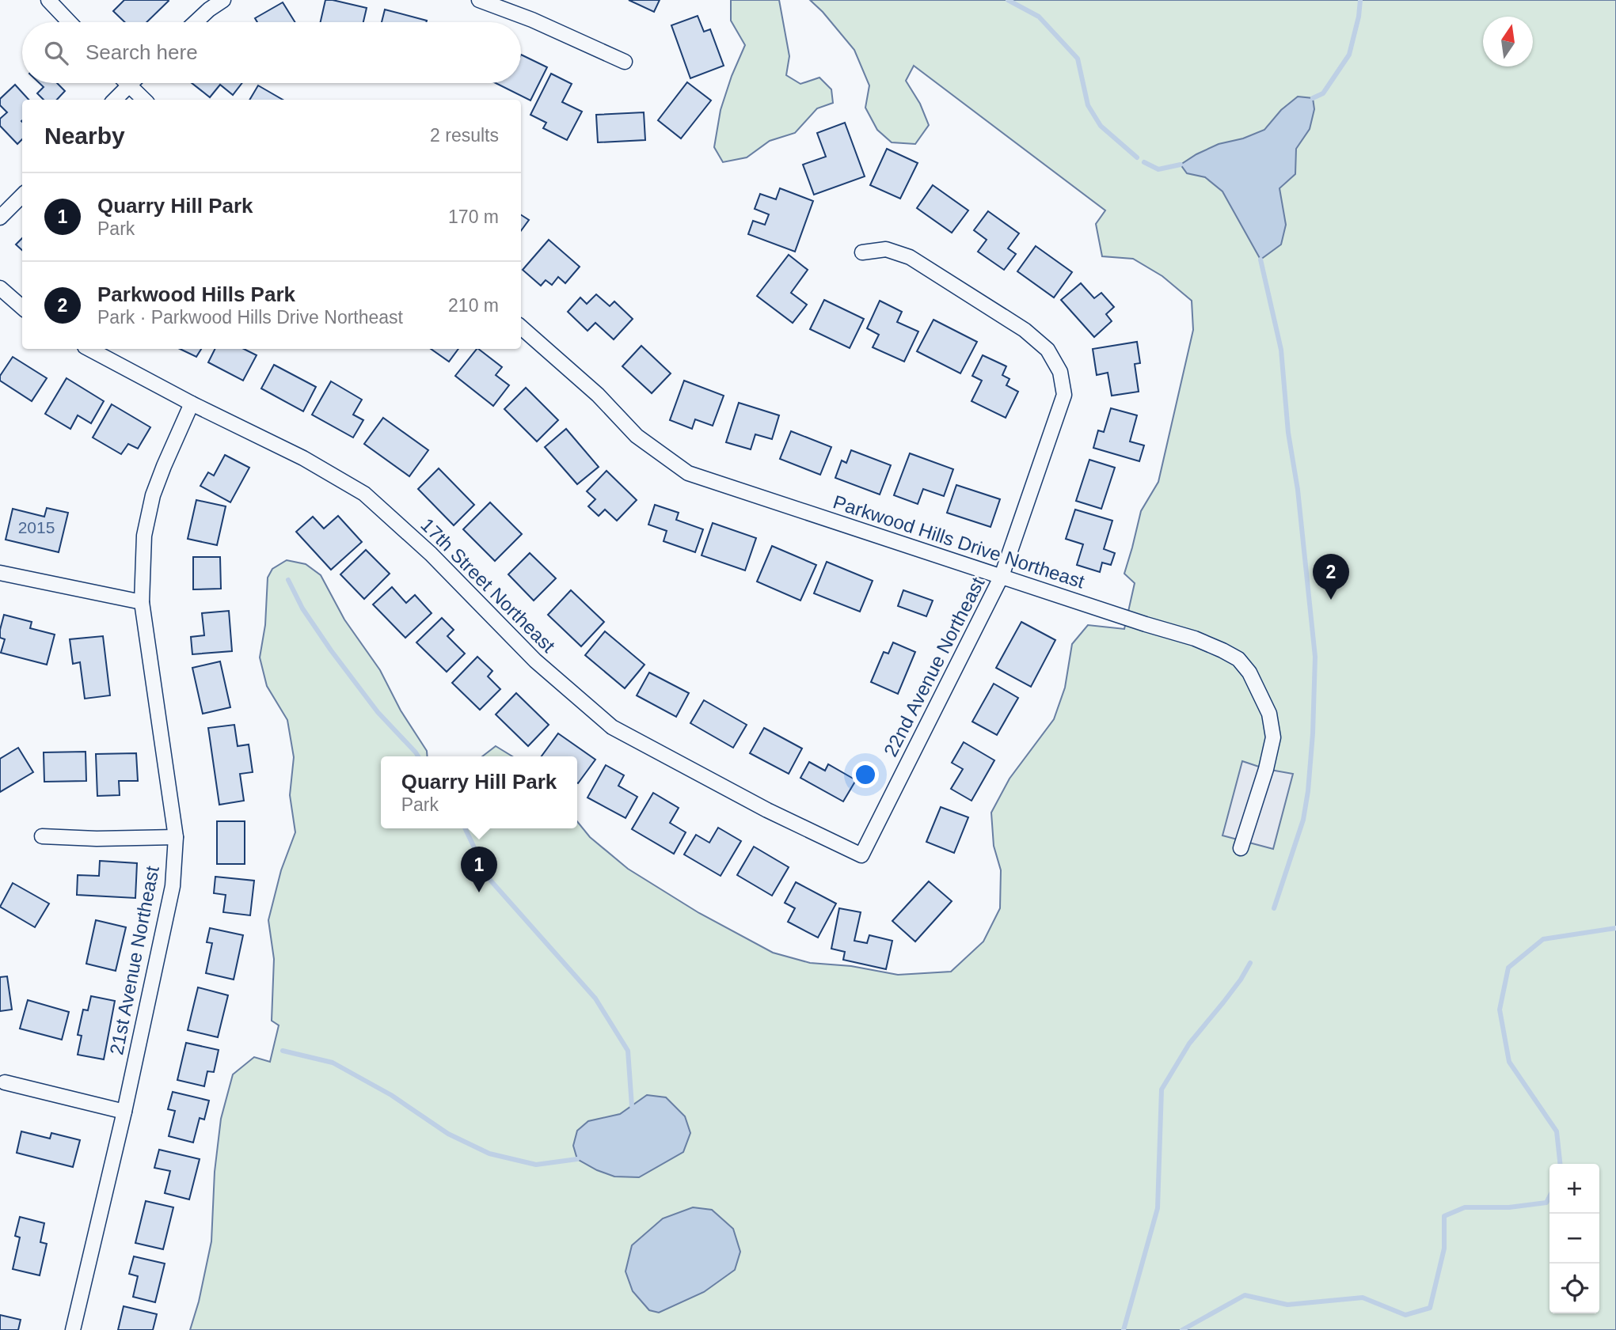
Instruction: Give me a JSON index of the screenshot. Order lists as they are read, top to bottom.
{
  "streets": {
    "street": [
      "Parkwood Hills Drive Northeast",
      "17th Street Northeast",
      "22nd Avenue Northeast",
      "21st Avenue Northeast"
    ]
  },
  "crossings": [
    ["Parkwood Hills Drive Northeast", "22nd Avenue Northeast"],
    ["17th Street Northeast", "22nd Avenue Northeast"],
    ["17th Street Northeast", "21st Avenue Northeast"]
  ],
  "house_numbers": ["2015"],
  "north": "top",
  "page": {
    "search": "Search here",
    "heading": ["Nearby", "2 results"],
    "list": [
      {
        "mark": "1",
        "name": "Quarry Hill Park",
        "note": "Park",
        "value": "170 m"
      },
      {
        "mark": "2",
        "name": "Parkwood Hills Park",
        "note": "Park · Parkwood Hills Drive Northeast",
        "value": "210 m"
      }
    ],
    "pins": ["2", "1"],
    "popup": ["Quarry Hill Park", "Park"],
    "map_buttons": ["+", "−"]
  }
}
